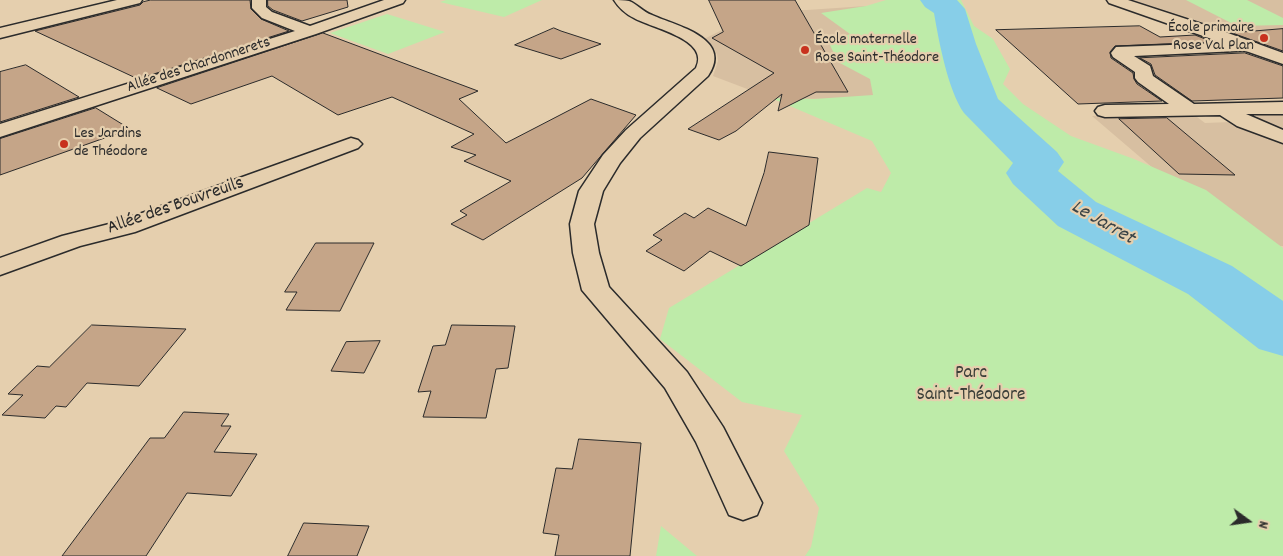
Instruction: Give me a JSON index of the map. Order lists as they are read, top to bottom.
{
  "streets": {
    "street": ["Allée des Chardonnerets", "Allée des Bouvreuils"]
  },
  "water": ["Le Jarret"],
  "parks": ["Parc Saint-Théodore"],
  "places": ["École primaire Rose Val Plan", "École maternelle Rose Saint-Théodore", "Les Jardins de Théodore"],
  "north": "right"
}
